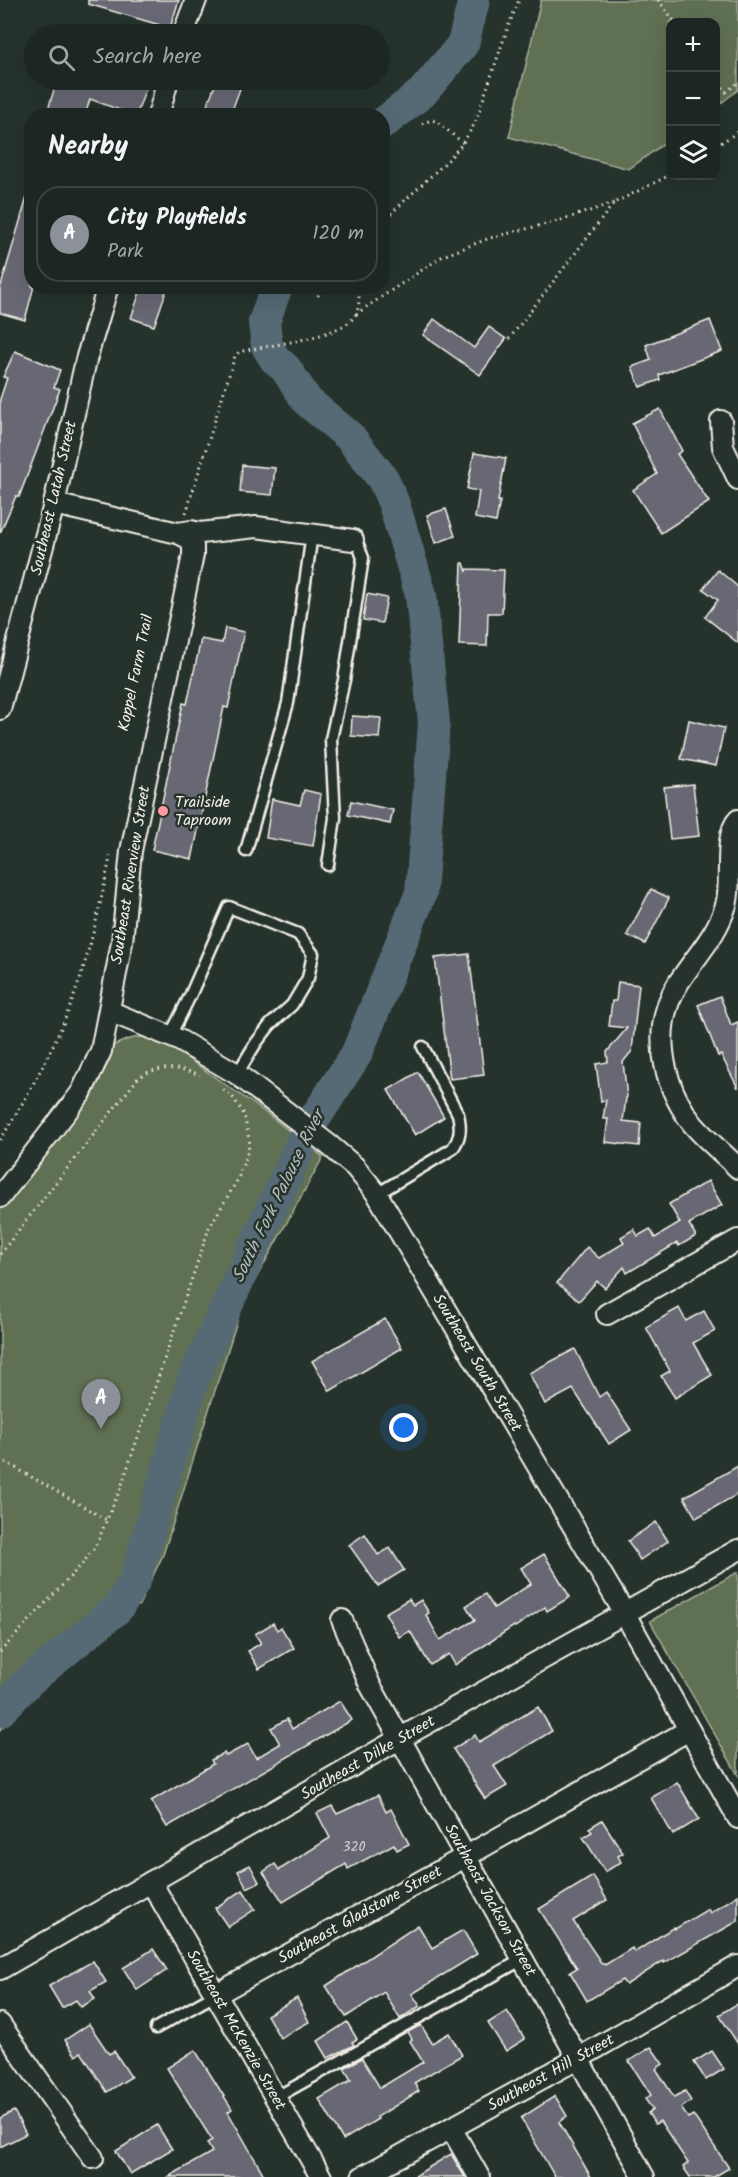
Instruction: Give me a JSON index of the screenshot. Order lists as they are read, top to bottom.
{
  "streets": {
    "street": [
      "Southeast Latah Street",
      "Southeast Riverview Street",
      "Southeast South Street",
      "Southeast Dilke Street",
      "Southeast Jackson Street",
      "Southeast Gladstone Street",
      "Southeast McKenzie Street",
      "Southeast Hill Street"
    ]
  },
  "crossings": [
    ["Southeast Riverview Street", "Southeast South Street"],
    ["Southeast South Street", "Southeast Dilke Street"],
    ["Southeast South Street", "Southeast Gladstone Street"],
    ["Southeast Dilke Street", "Southeast Jackson Street"],
    ["Southeast Dilke Street", "Southeast McKenzie Street"],
    ["Southeast Jackson Street", "Southeast Gladstone Street"],
    ["Southeast Jackson Street", "Southeast Hill Street"],
    ["Southeast Gladstone Street", "Southeast McKenzie Street"]
  ],
  "water": ["South Fork Palouse River"],
  "places": ["Trailside Taproom"],
  "house_numbers": ["320"],
  "page": {
    "map_buttons": ["+", "−"],
    "search": "Search here",
    "heading": "Nearby",
    "list": [
      {
        "mark": "A",
        "name": "City Playfields",
        "note": "Park",
        "value": "120 m"
      }
    ],
    "pins": "A"
  }
}
